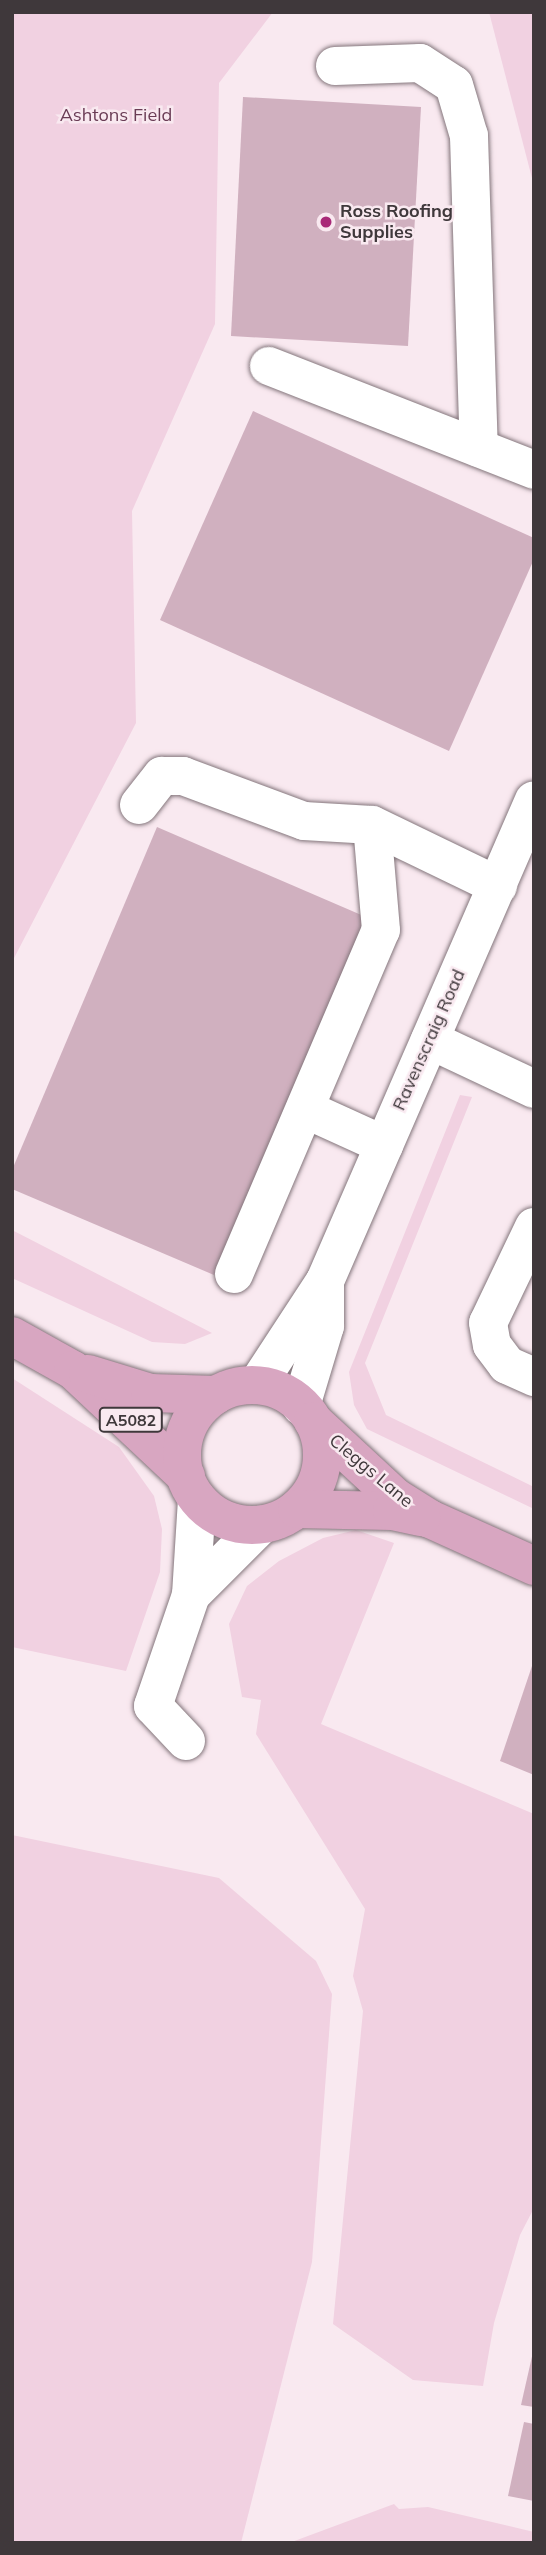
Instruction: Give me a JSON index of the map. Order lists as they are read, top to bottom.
{
  "streets": {
    "main road": ["A5082", "Cleggs Lane"],
    "street": ["Ravenscraig Road"]
  },
  "crossings": [
    ["Ravenscraig Road", "A5082"],
    ["Ravenscraig Road", "Cleggs Lane"],
    ["A5082", "Cleggs Lane"]
  ],
  "parks": ["Ashtons Field"],
  "places": ["Ross Roofing Supplies"]
}
